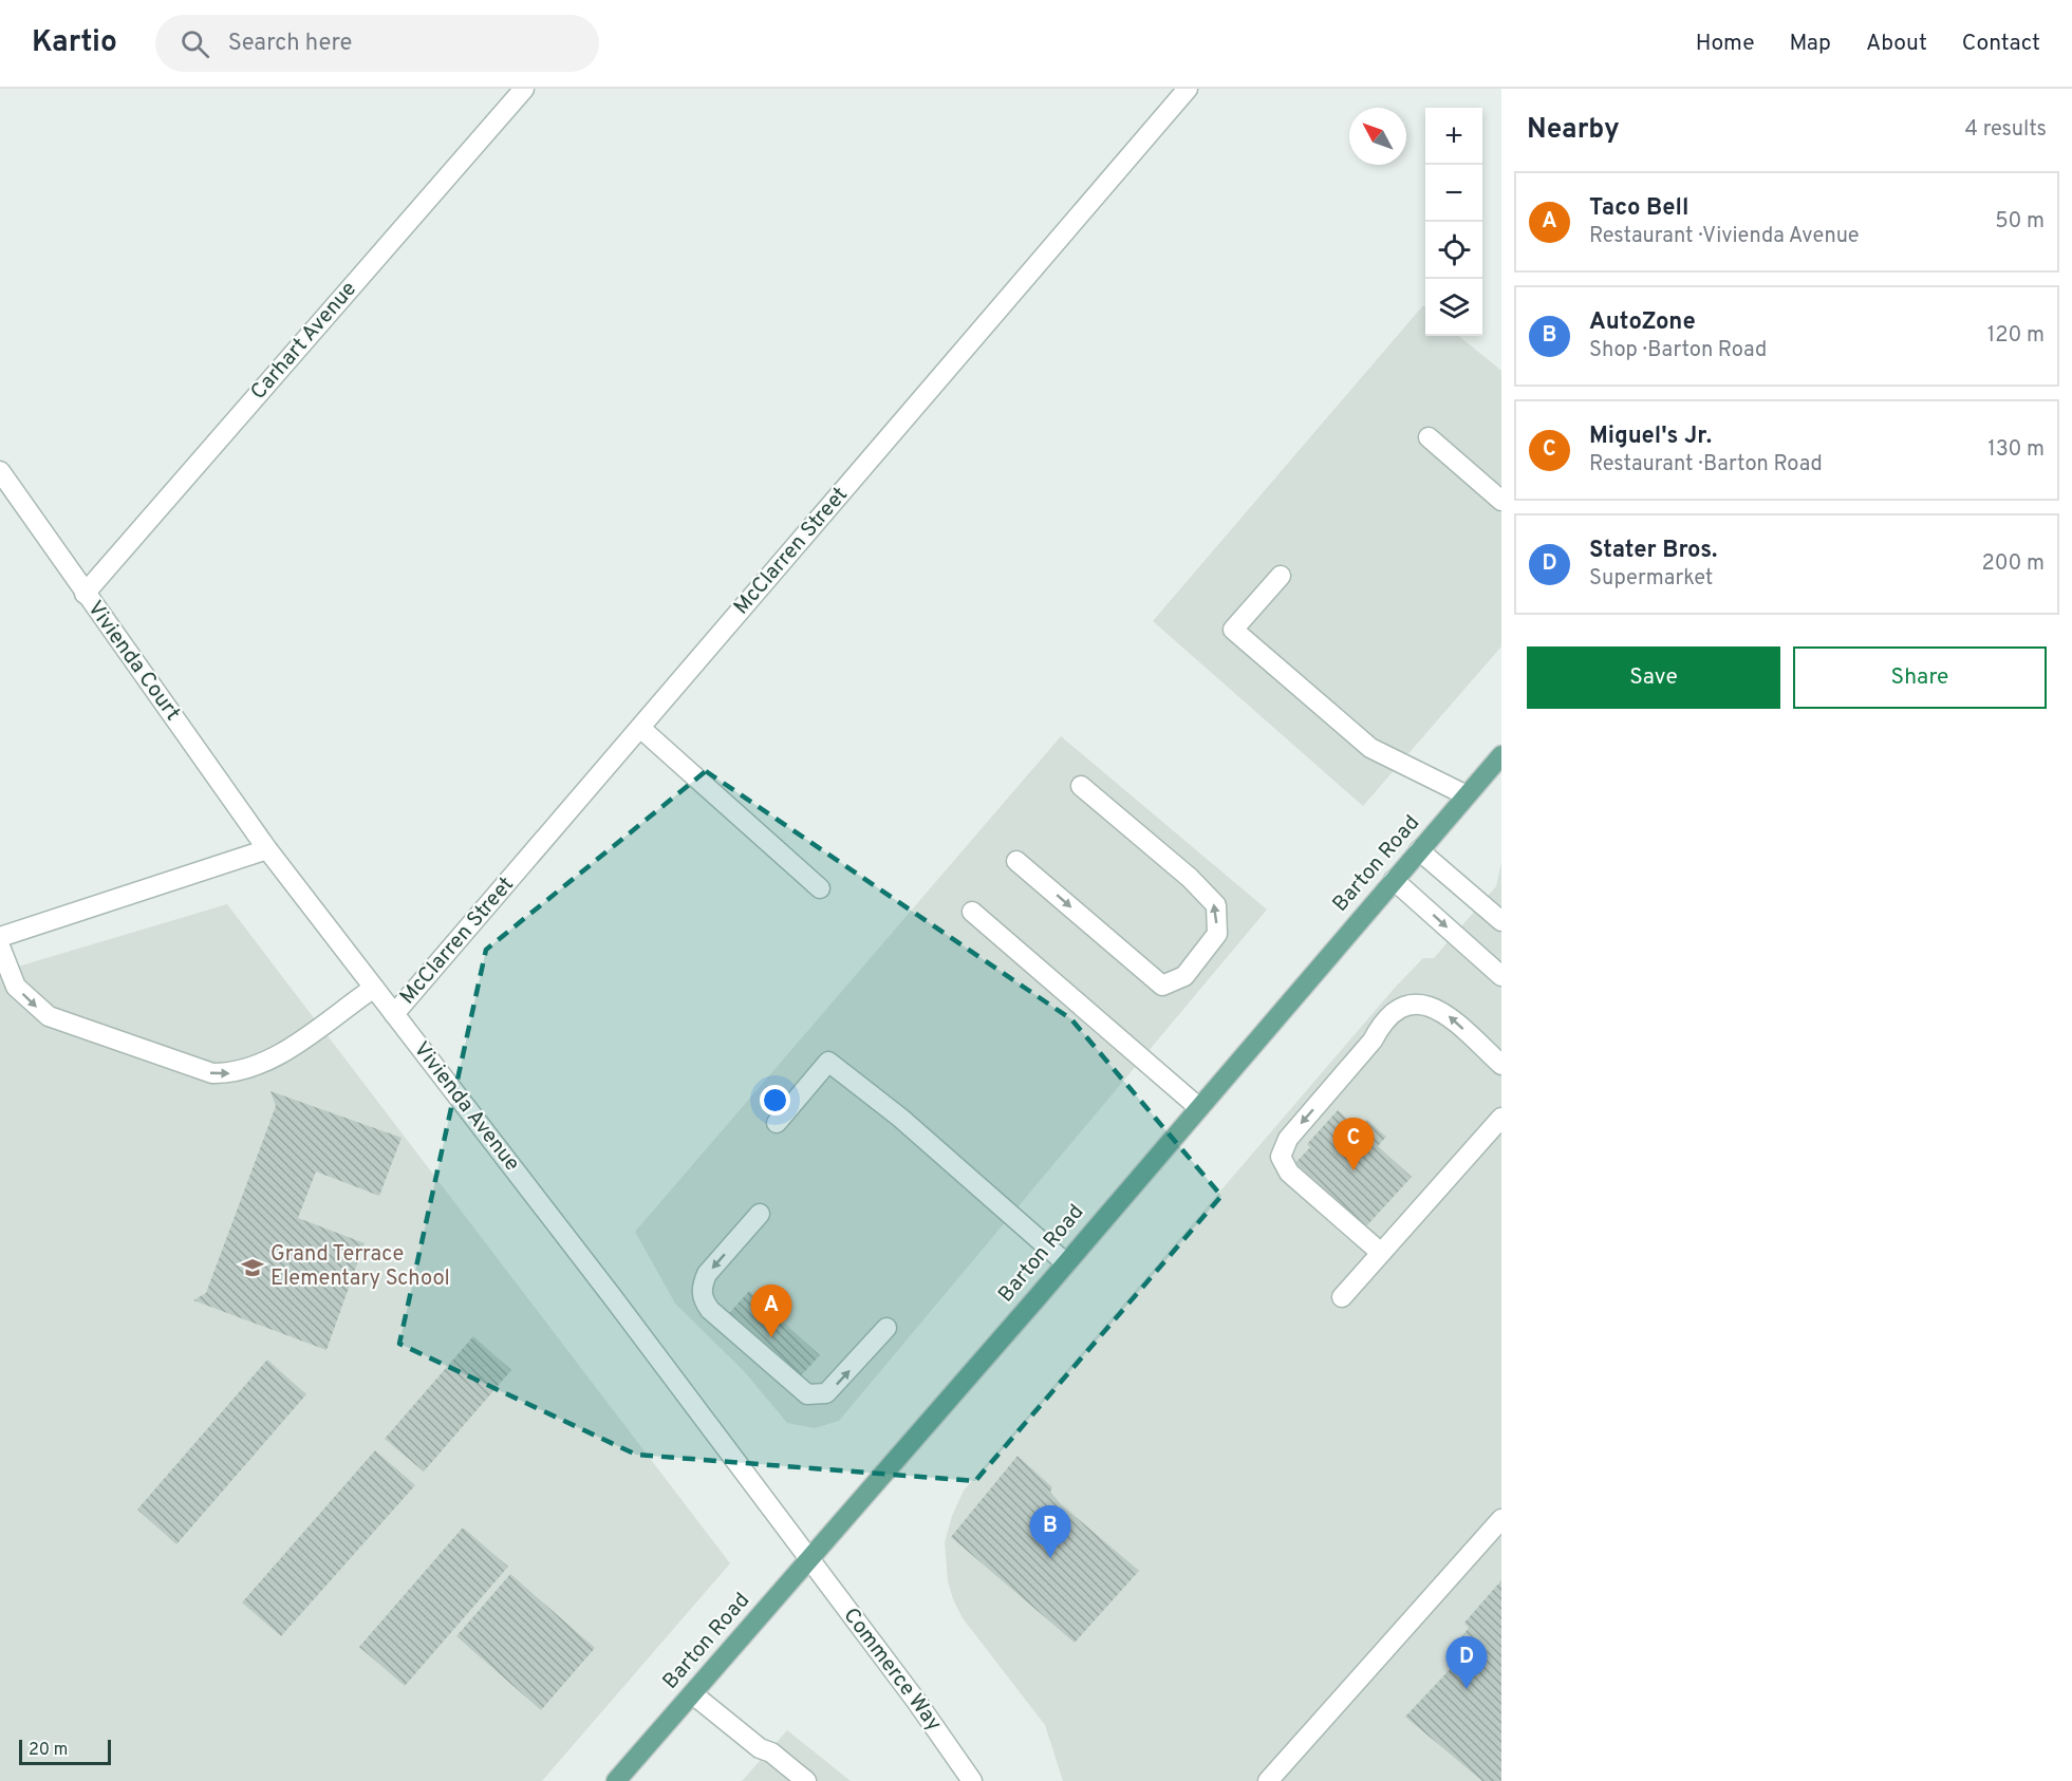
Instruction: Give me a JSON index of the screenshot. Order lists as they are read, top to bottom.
{
  "streets": {
    "main road": ["Barton Road"],
    "street": [
      "Carhart Avenue",
      "McClarren Street",
      "Vivienda Court",
      "Vivienda Avenue",
      "Commerce Way"
    ]
  },
  "crossings": [
    ["Carhart Avenue", "Vivienda Court"],
    ["McClarren Street", "Vivienda Avenue"],
    ["Vivienda Court", "Vivienda Avenue"],
    ["Barton Road", "Vivienda Avenue"],
    ["Barton Road", "Commerce Way"],
    ["Vivienda Avenue", "Commerce Way"]
  ],
  "places": {
    "school or university": ["Grand Terrace Elementary School"]
  },
  "scale_bar": "20 m",
  "north": "top left",
  "page": {
    "header": "Kartio",
    "search": "Search here",
    "nav": [
      "Home",
      "Map",
      "About",
      "Contact"
    ],
    "heading": ["Nearby", "4 results"],
    "map_buttons": ["+", "−"],
    "list": [
      {
        "mark": "A",
        "name": "Taco Bell",
        "note": "Restaurant · Vivienda Avenue",
        "value": "50 m"
      },
      {
        "mark": "B",
        "name": "AutoZone",
        "note": "Shop · Barton Road",
        "value": "120 m"
      },
      {
        "mark": "C",
        "name": "Miguel's Jr.",
        "note": "Restaurant · Barton Road",
        "value": "130 m"
      },
      {
        "mark": "D",
        "name": "Stater Bros.",
        "note": "Supermarket",
        "value": "200 m"
      }
    ],
    "buttons": ["Save", "Share"],
    "pins": [
      "C",
      "A",
      "B",
      "D"
    ],
    "scale": "20 m"
  }
}
